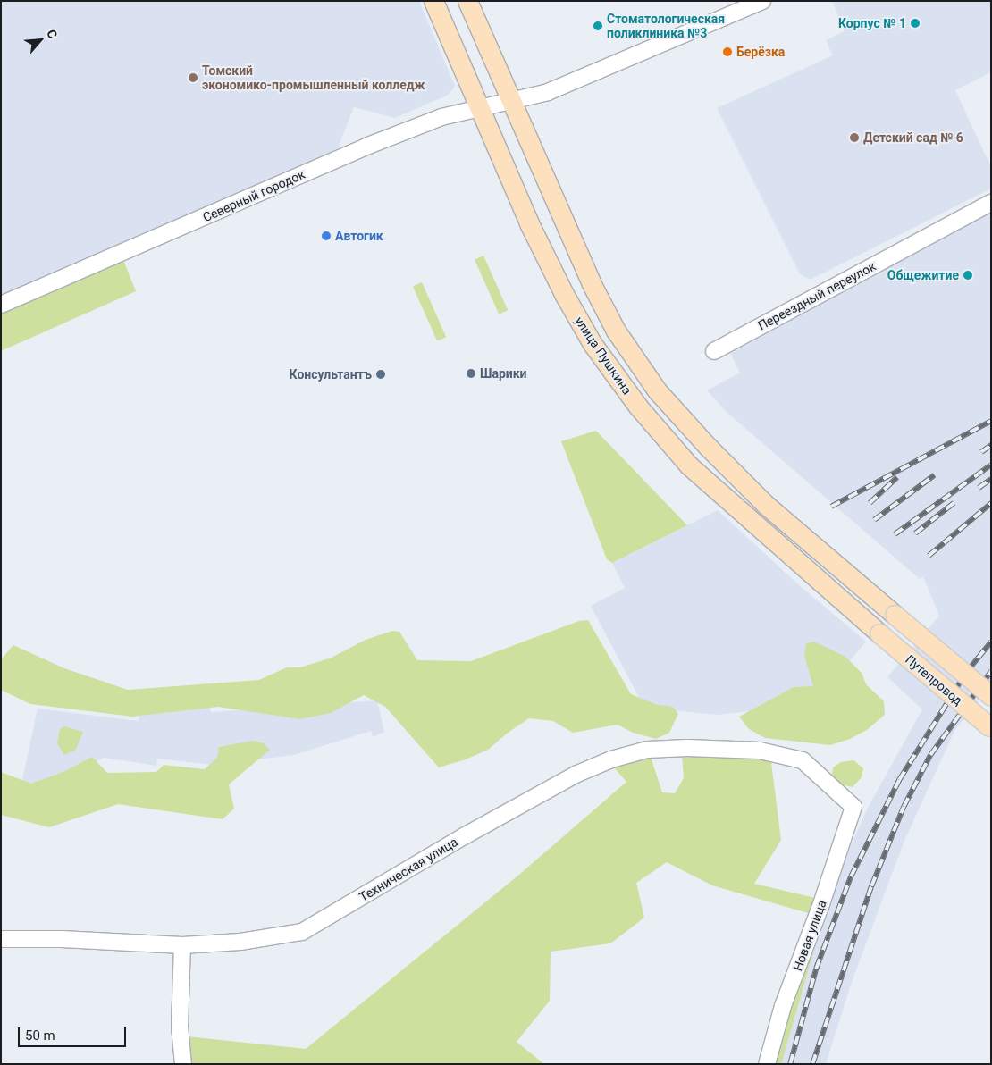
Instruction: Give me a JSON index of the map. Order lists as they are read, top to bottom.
{
  "streets": {
    "main road": ["улица Пушкина", "Путепровод"],
    "street": [
      "Северный городок",
      "Переездный переулок",
      "Техническая улица",
      "Новая улица"
    ]
  },
  "crossings": [
    ["Северный городок", "улица Пушкина"],
    ["улица Пушкина", "Путепровод"],
    ["Техническая улица", "Новая улица"]
  ],
  "places": [
    "Корпус № 1",
    "Стоматологическая поликлиника №3",
    "Берёзка",
    "Томский экономико-промышленный колледж",
    "Детский сад № 6",
    "Автогик",
    "Общежитие",
    "Шарики",
    "Консультантъ"
  ],
  "scale_bar": "50 m",
  "north": "top right"
}
